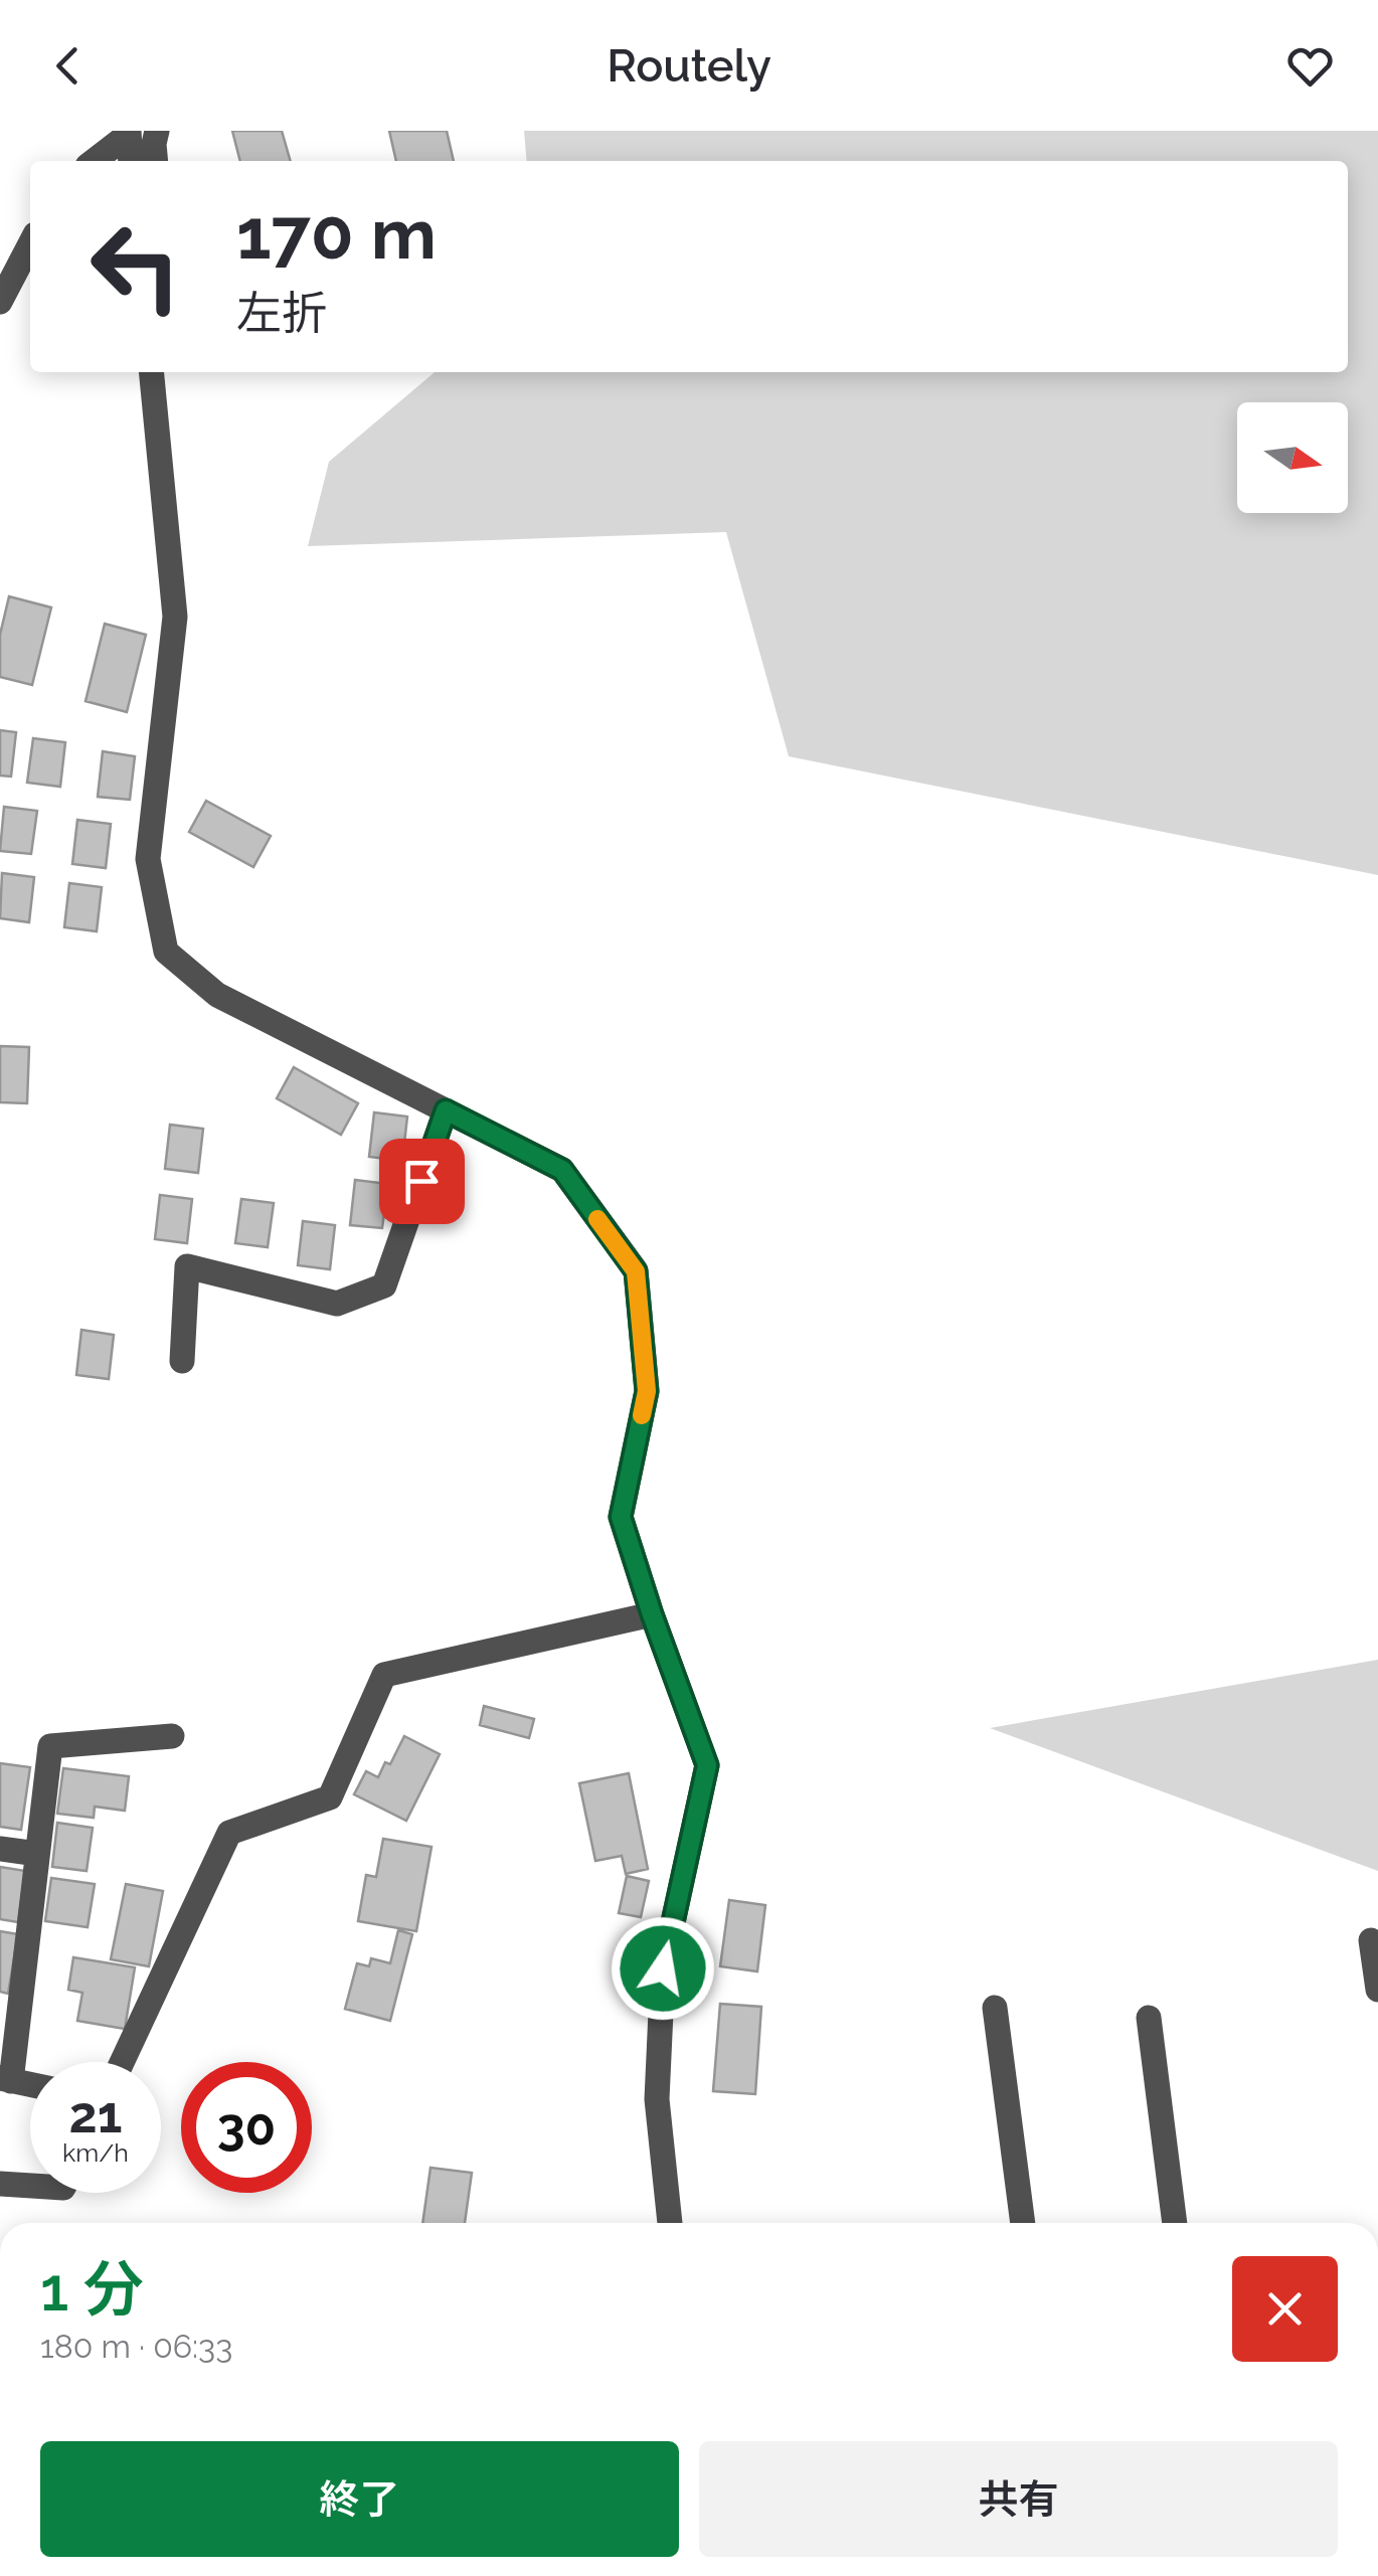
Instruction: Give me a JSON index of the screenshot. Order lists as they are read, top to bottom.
{
  "north": "right",
  "page": {
    "header": "Routely",
    "turn": ["170 m", "左折"],
    "speed": "21 km/h",
    "limit": "30",
    "heading": ["1 分", "180 m · 06:33"],
    "buttons": ["終了", "共有"]
  }
}
